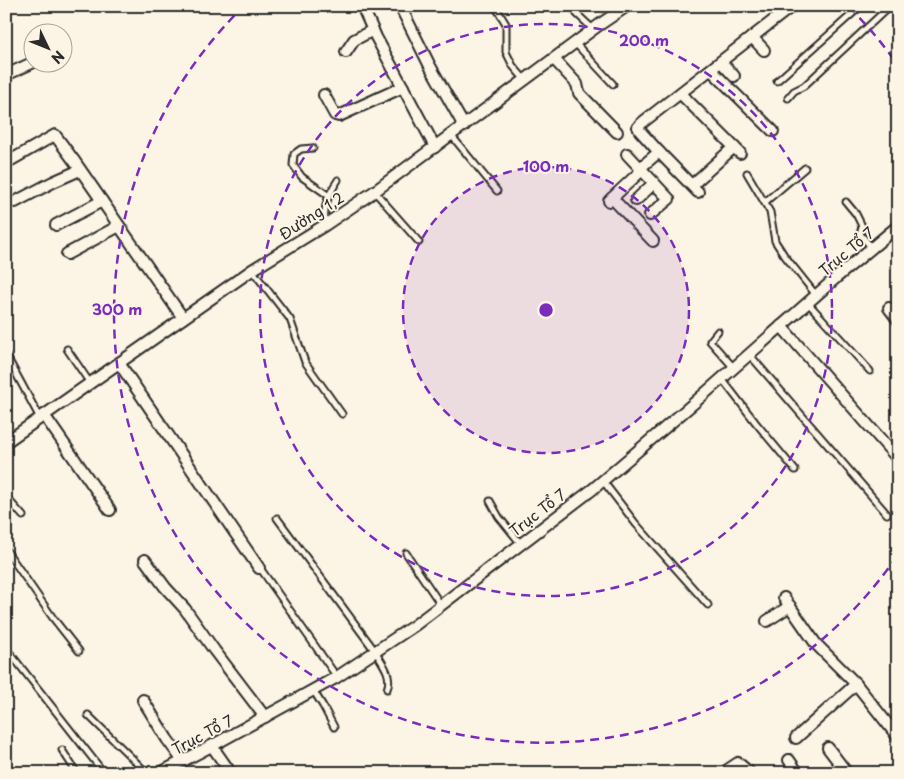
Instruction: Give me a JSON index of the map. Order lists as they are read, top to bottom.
{
  "streets": {
    "street": ["Đường 1,2", "Trục Tổ 7"]
  },
  "north": "bottom right",
  "rings": ["200 m", "100 m", "300 m"]
}
